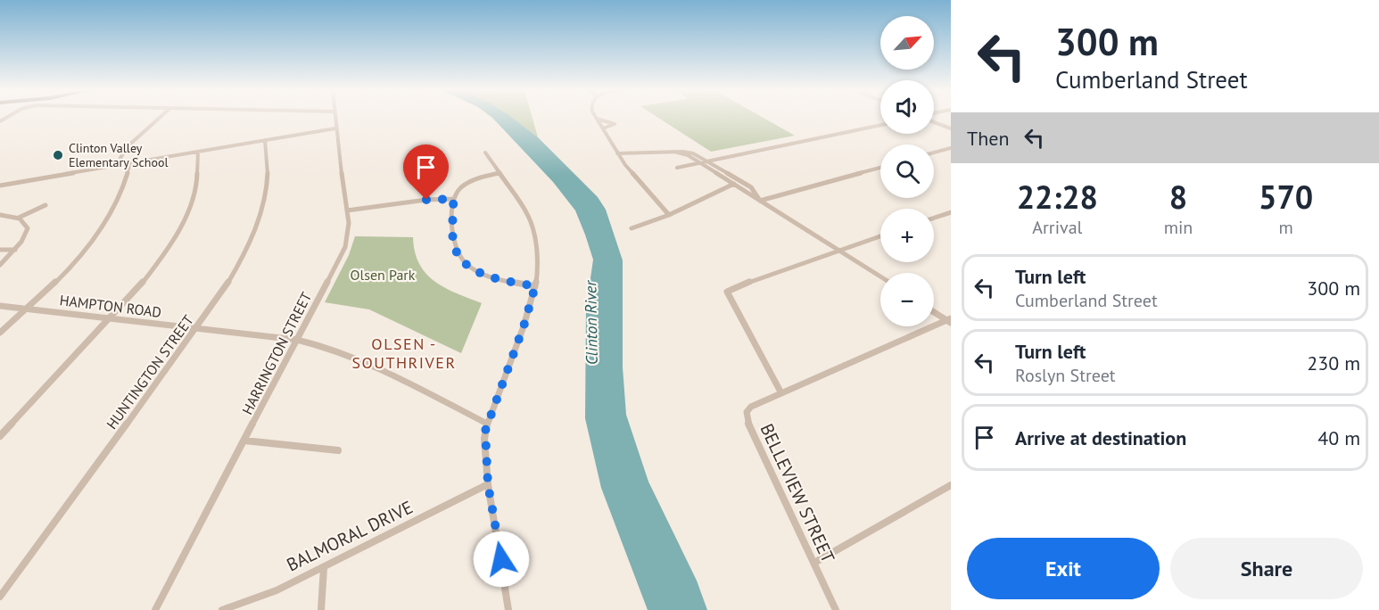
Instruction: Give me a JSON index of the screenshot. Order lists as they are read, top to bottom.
{
  "streets": {
    "street": [
      "HAMPTON ROAD",
      "HARRINGTON STREET",
      "HUNTINGTON STREET",
      "BELLEVIEW STREET",
      "BALMORAL DRIVE"
    ]
  },
  "crossings": [
    ["HAMPTON ROAD", "HARRINGTON STREET"],
    ["HAMPTON ROAD", "HUNTINGTON STREET"]
  ],
  "districts": ["OLSEN - SOUTHRIVER"],
  "water": ["Clinton River"],
  "parks": ["Olsen Park"],
  "places": ["Clinton Valley Elementary School"],
  "north": "top right",
  "page": {
    "turn": ["300 m", "Cumberland Street"],
    "map_buttons": ["+", "−"],
    "then": "Then",
    "eta": [
      "22:28",
      "Arrival",
      "8",
      "min",
      "570",
      "m"
    ],
    "list": [
      {
        "name": "Turn left",
        "note": "Cumberland Street",
        "value": "300 m"
      },
      {
        "name": "Turn left",
        "note": "Roslyn Street",
        "value": "230 m"
      },
      {
        "name": "Arrive at destination",
        "value": "40 m"
      }
    ],
    "buttons": ["Exit", "Share"]
  }
}
